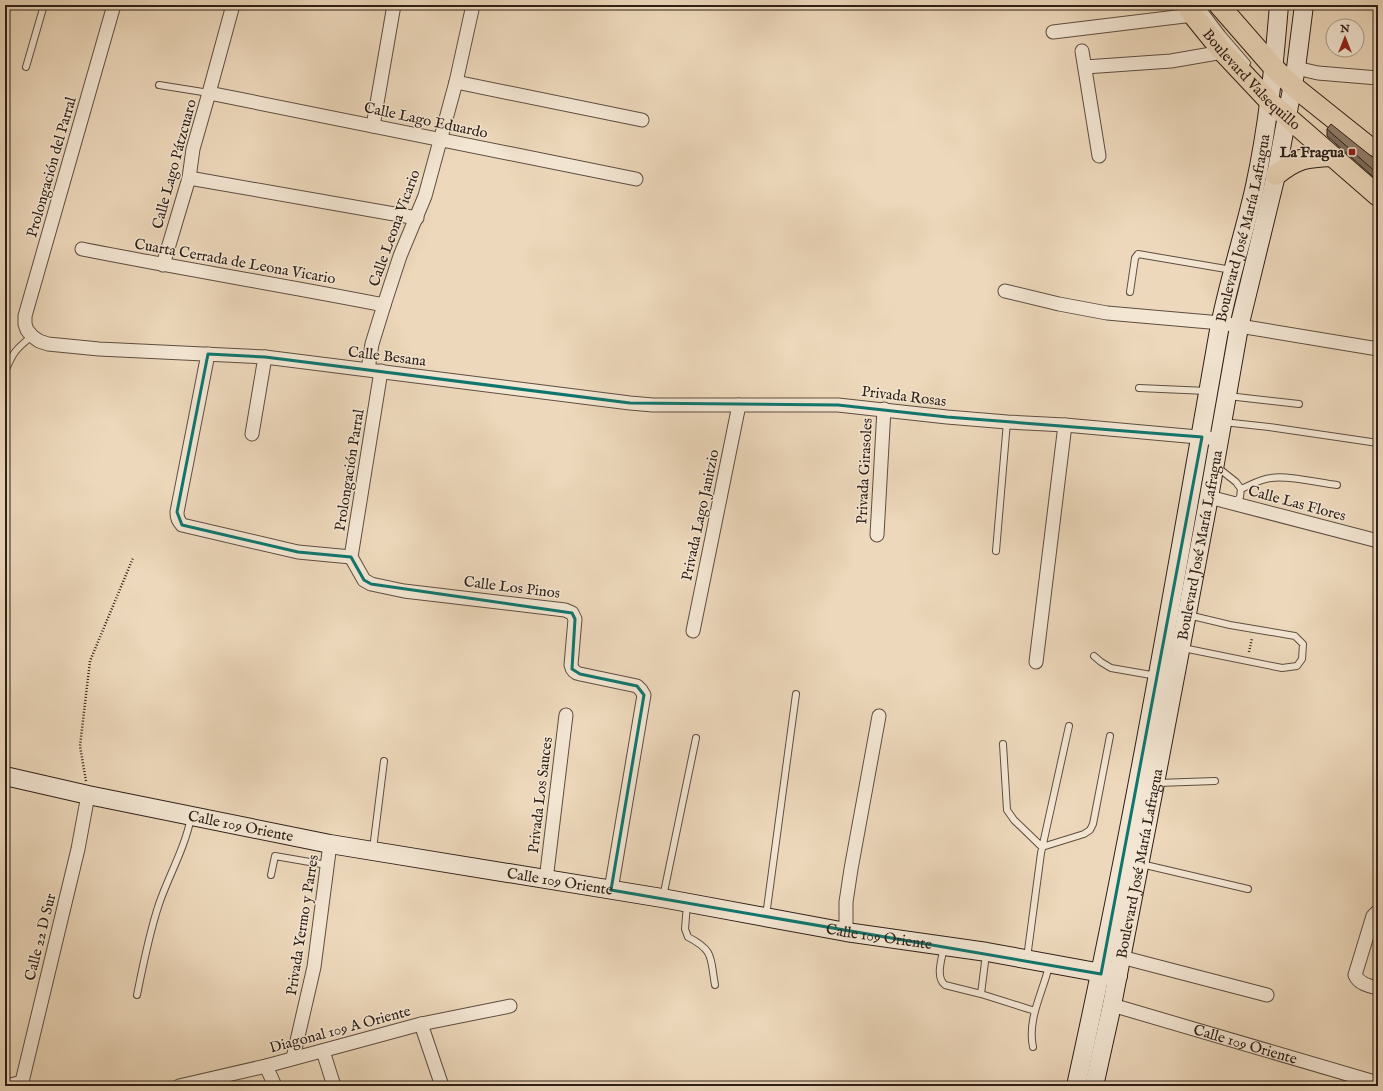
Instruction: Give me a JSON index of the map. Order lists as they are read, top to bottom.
{
  "streets": {
    "main road": ["Boulevard Valsequillo", "Boulevard José María Lafragua", "Calle 109 Oriente"],
    "street": [
      "Calle Lago Eduardo",
      "Calle Lago Pátzcuaro",
      "Prolongación del Parral",
      "Calle Leona Vicario",
      "Cuarta Cerrada de Leona Vicario",
      "Calle Besana",
      "Privada Rosas",
      "Prolongación Parral",
      "Privada Girasoles",
      "Calle Las Flores",
      "Privada Lago Janitzio",
      "Calle Los Pinos",
      "Privada Los Sauces",
      "Privada Yermo y Parres",
      "Calle 22 D Sur",
      "Diagonal 109 A Oriente"
    ]
  },
  "crossings": [
    ["Boulevard Valsequillo", "Boulevard José María Lafragua"],
    ["Calle Lago Eduardo", "Calle Lago Pátzcuaro"],
    ["Calle Lago Eduardo", "Calle Leona Vicario"],
    ["Calle Lago Pátzcuaro", "Cuarta Cerrada de Leona Vicario"],
    ["Prolongación del Parral", "Calle Besana"],
    ["Calle Leona Vicario", "Cuarta Cerrada de Leona Vicario"],
    ["Calle Leona Vicario", "Calle Besana"],
    ["Calle Leona Vicario", "Prolongación Parral"],
    ["Boulevard José María Lafragua", "Privada Rosas"],
    ["Boulevard José María Lafragua", "Calle Las Flores"],
    ["Boulevard José María Lafragua", "Calle 109 Oriente"],
    ["Calle Besana", "Privada Rosas"],
    ["Calle Besana", "Prolongación Parral"],
    ["Calle Besana", "Privada Lago Janitzio"],
    ["Privada Rosas", "Privada Girasoles"],
    ["Privada Rosas", "Privada Lago Janitzio"],
    ["Prolongación Parral", "Calle Los Pinos"],
    ["Calle Los Pinos", "Calle 109 Oriente"],
    ["Privada Los Sauces", "Calle 109 Oriente"],
    ["Calle 109 Oriente", "Privada Yermo y Parres"],
    ["Calle 109 Oriente", "Calle 22 D Sur"],
    ["Privada Yermo y Parres", "Diagonal 109 A Oriente"]
  ],
  "places": {
    "transit": ["La Fragua"]
  },
  "north": "top"
}
